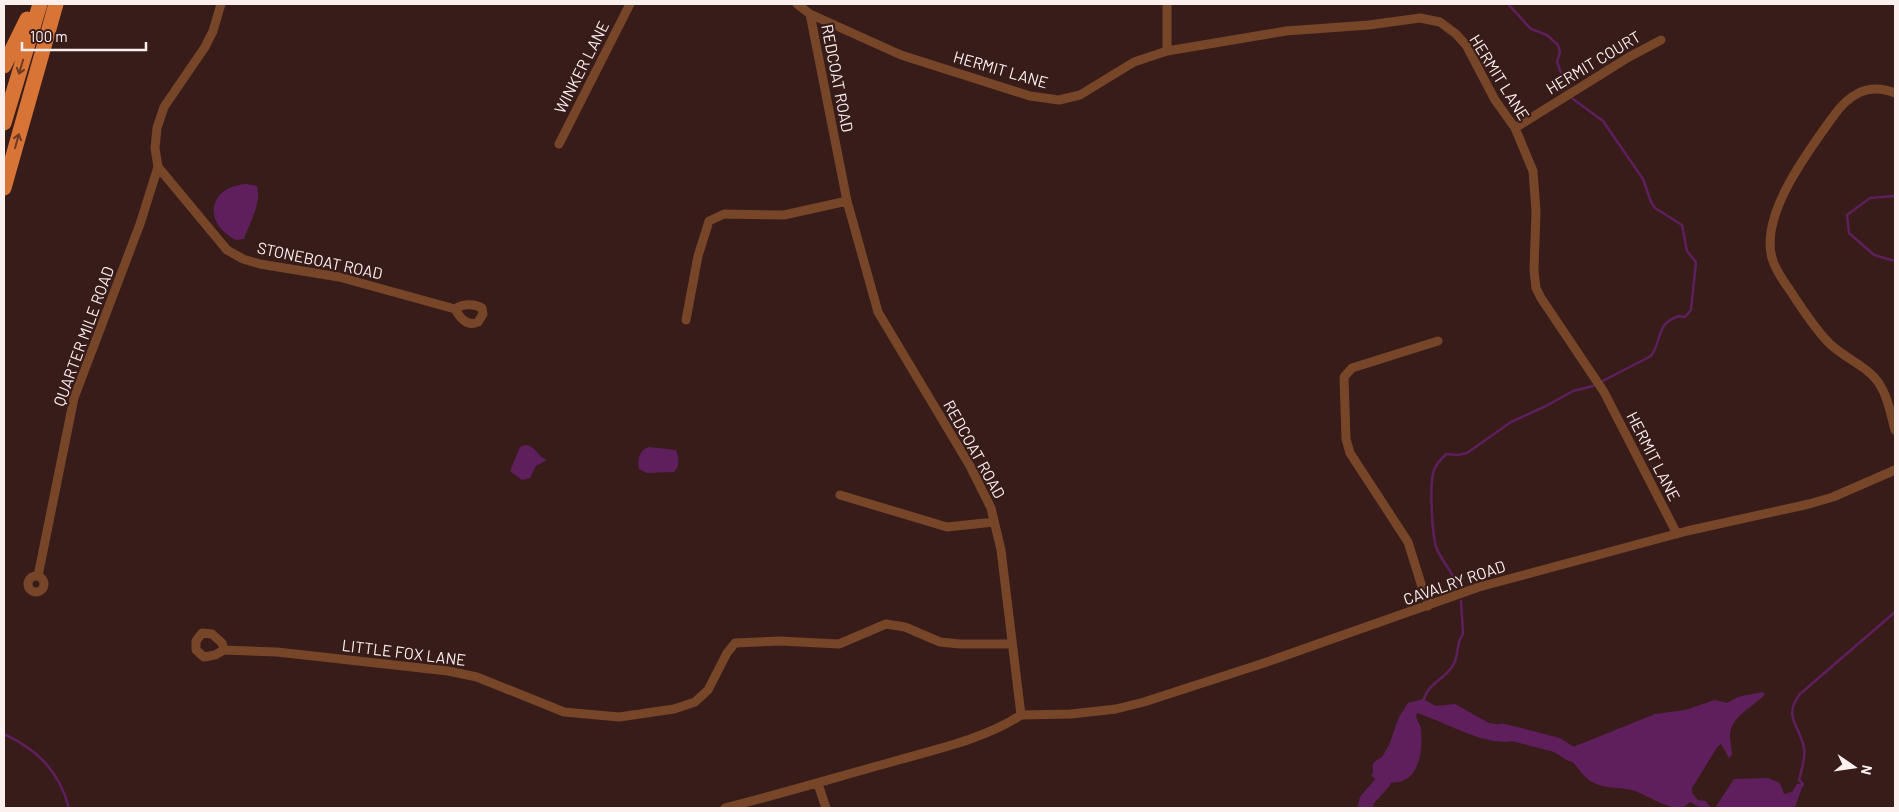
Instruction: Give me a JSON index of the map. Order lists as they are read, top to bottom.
{
  "streets": {
    "street": [
      "HERMIT COURT",
      "WINKER LANE",
      "HERMIT LANE",
      "REDCOAT ROAD",
      "STONEBOAT ROAD",
      "QUARTER MILE ROAD",
      "CAVALRY ROAD",
      "LITTLE FOX LANE"
    ]
  },
  "crossings": [
    ["HERMIT COURT", "HERMIT LANE"],
    ["HERMIT LANE", "REDCOAT ROAD"],
    ["HERMIT LANE", "CAVALRY ROAD"],
    ["REDCOAT ROAD", "CAVALRY ROAD"],
    ["REDCOAT ROAD", "LITTLE FOX LANE"],
    ["STONEBOAT ROAD", "QUARTER MILE ROAD"]
  ],
  "scale_bar": "100 m",
  "north": "right"
}
